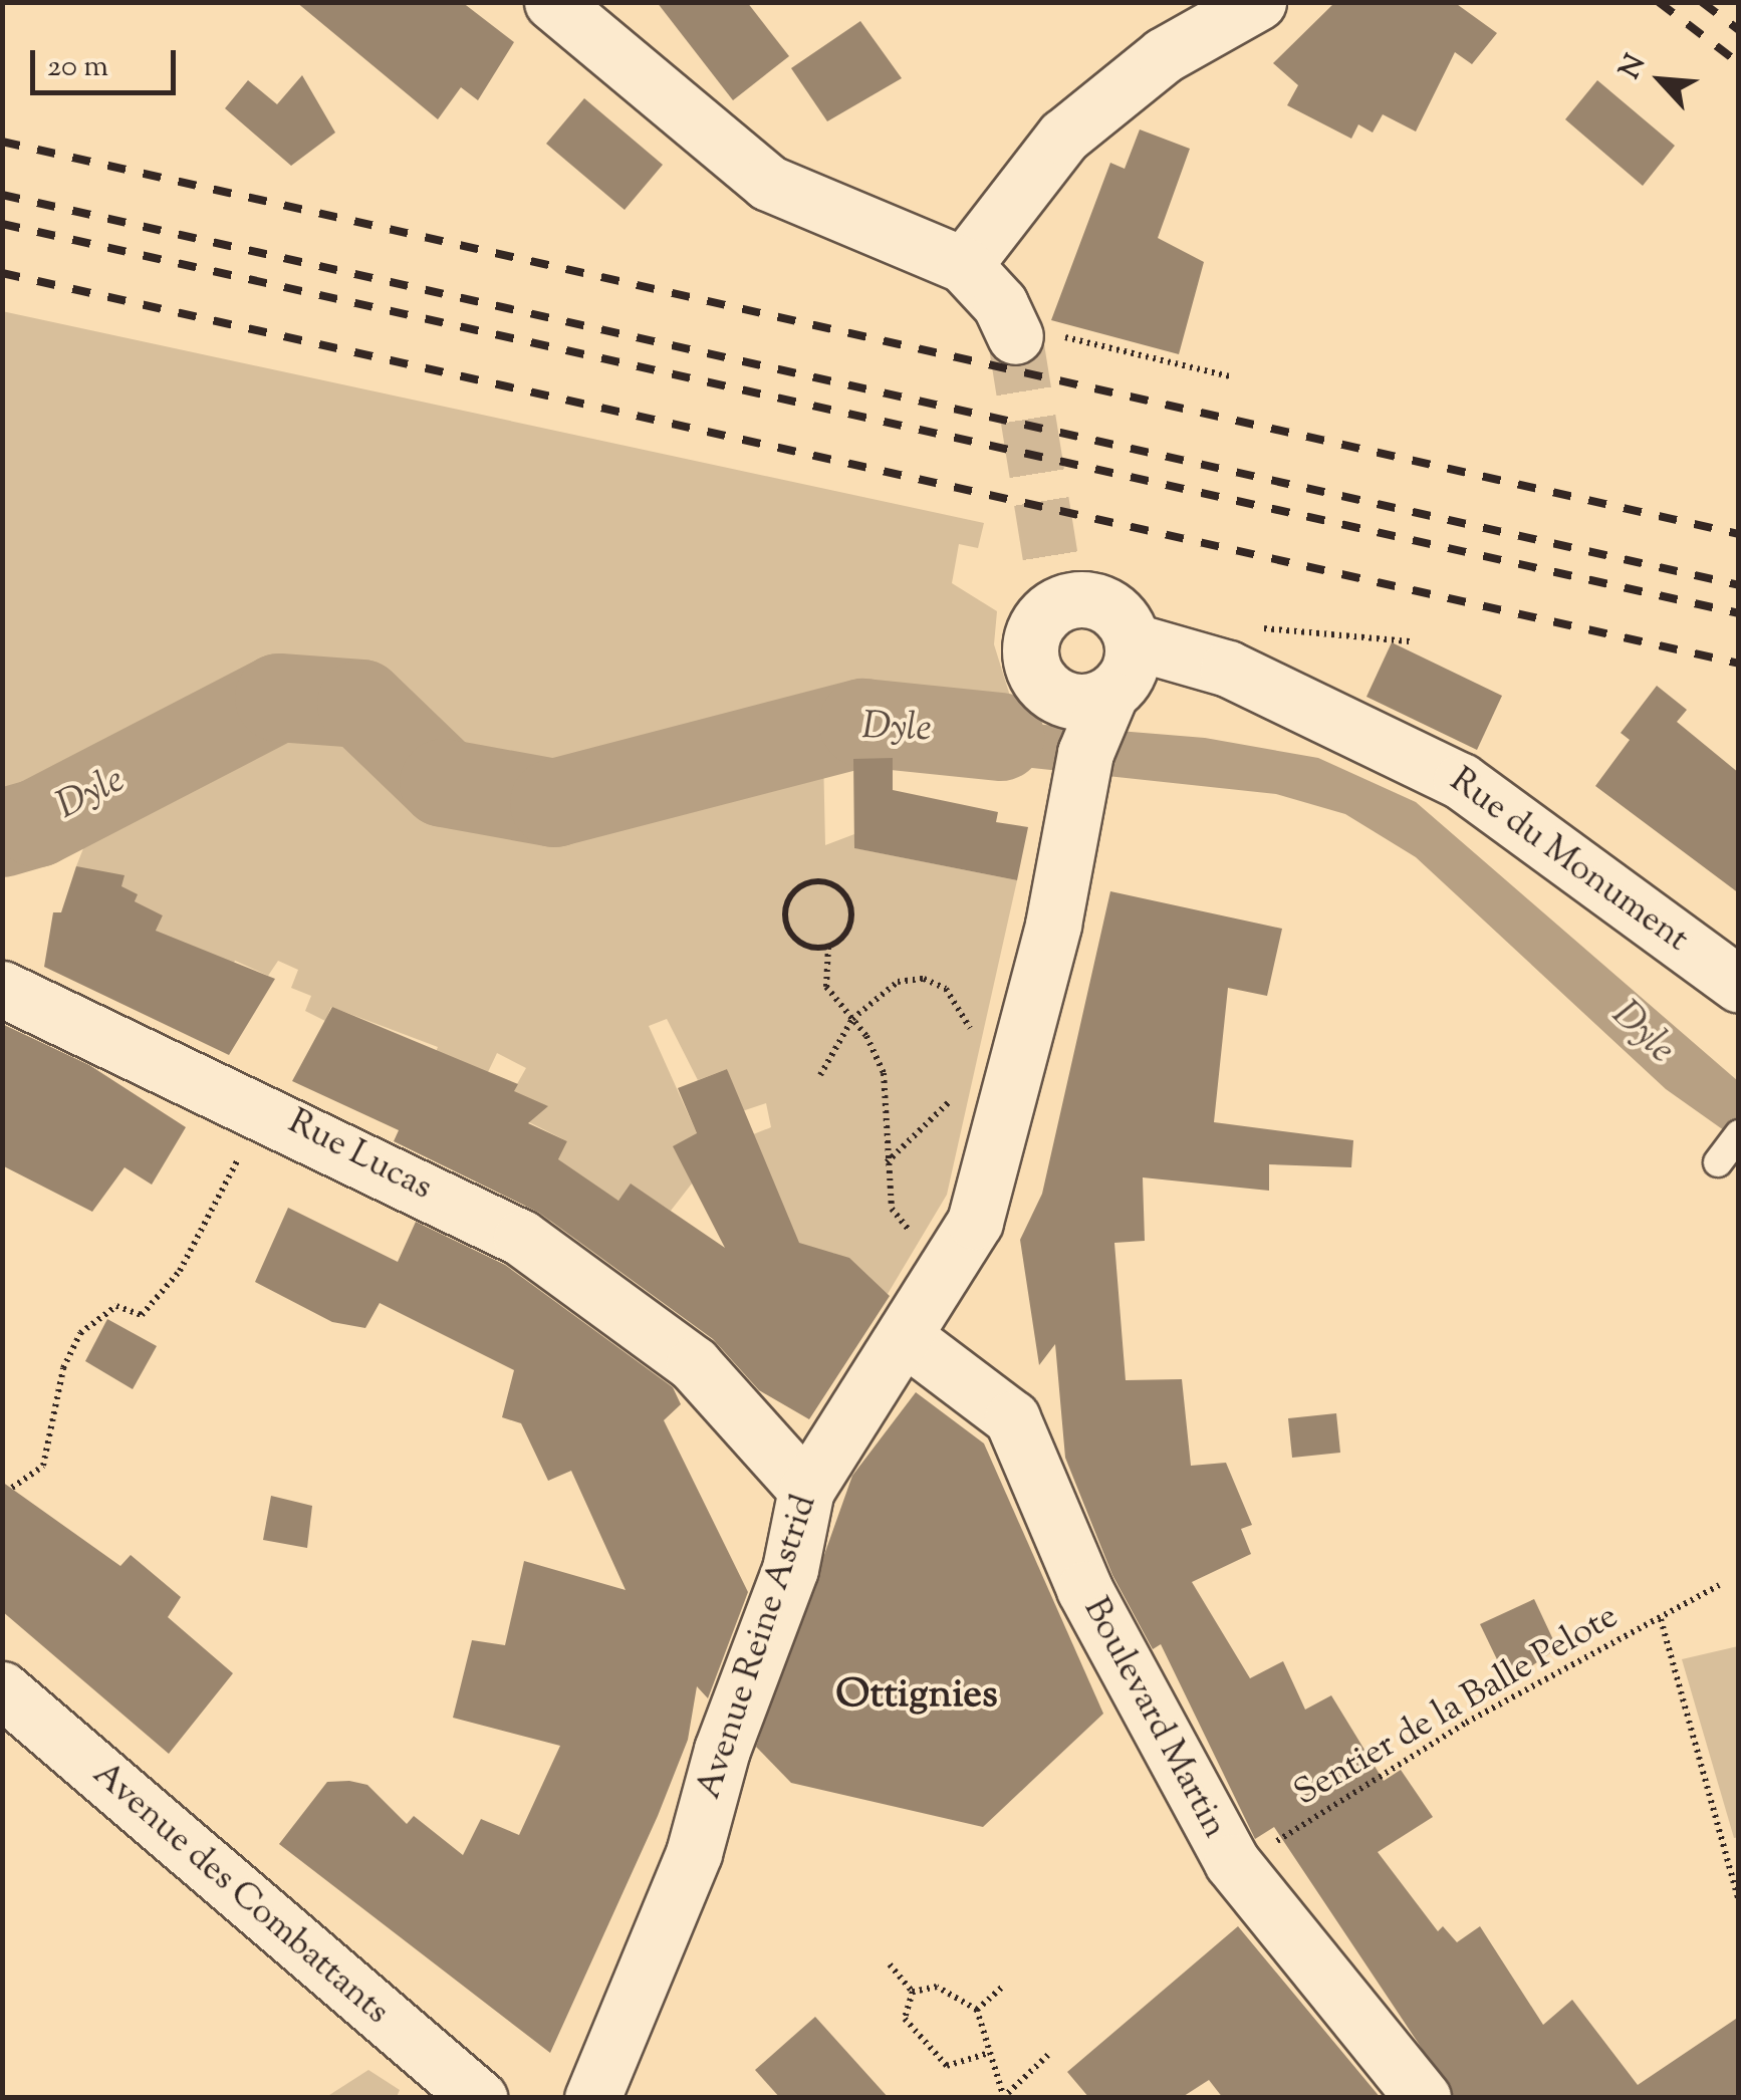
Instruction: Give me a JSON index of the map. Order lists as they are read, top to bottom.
{
  "streets": {
    "street": [
      "Rue du Monument",
      "Rue Lucas",
      "Avenue Reine Astrid",
      "Boulevard Martin",
      "Avenue des Combattants"
    ],
    "path": ["Sentier de la Balle Pelote"]
  },
  "crossings": [
    ["Rue du Monument", "Avenue Reine Astrid"],
    ["Rue Lucas", "Avenue Reine Astrid"],
    ["Avenue Reine Astrid", "Boulevard Martin"],
    ["Sentier de la Balle Pelote", "Boulevard Martin"]
  ],
  "districts": ["Ottignies"],
  "water": ["Dyle"],
  "scale_bar": "20 m",
  "north": "top left"
}
